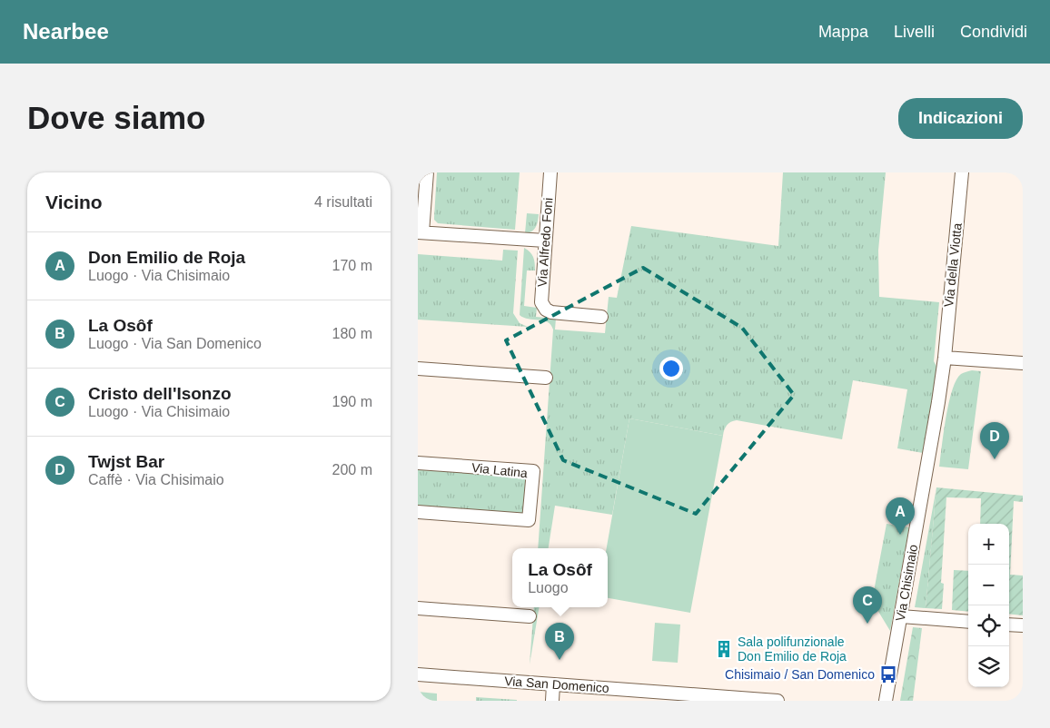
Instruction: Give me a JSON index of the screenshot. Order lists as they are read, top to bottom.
{
  "streets": {
    "street": [
      "Via Alfredo Foni",
      "Via della Viotta",
      "Via Latina",
      "Via Chisimaio",
      "Via San Domenico"
    ]
  },
  "crossings": [
    ["Via della Viotta", "Via Chisimaio"]
  ],
  "places": {
    "building": ["Sala polifunzionale Don Emilio de Roja"],
    "bus stop": ["Chisimaio / San Domenico"]
  },
  "page": {
    "header": "Nearbee",
    "nav": ["Mappa", "Livelli", "Condividi"],
    "buttons": "Indicazioni",
    "title": "Dove siamo",
    "heading": ["Vicino", "4 risultati"],
    "list": [
      {
        "mark": "A",
        "name": "Don Emilio de Roja",
        "note": "Luogo · Via Chisimaio",
        "value": "170 m"
      },
      {
        "mark": "B",
        "name": "La Osôf",
        "note": "Luogo · Via San Domenico",
        "value": "180 m"
      },
      {
        "mark": "C",
        "name": "Cristo dell'Isonzo",
        "note": "Luogo · Via Chisimaio",
        "value": "190 m"
      },
      {
        "mark": "D",
        "name": "Twjst Bar",
        "note": "Caffè · Via Chisimaio",
        "value": "200 m"
      }
    ],
    "pins": [
      "D",
      "A",
      "C",
      "B"
    ],
    "map_buttons": ["+", "−"],
    "popup": ["La Osôf", "Luogo"]
  }
}
